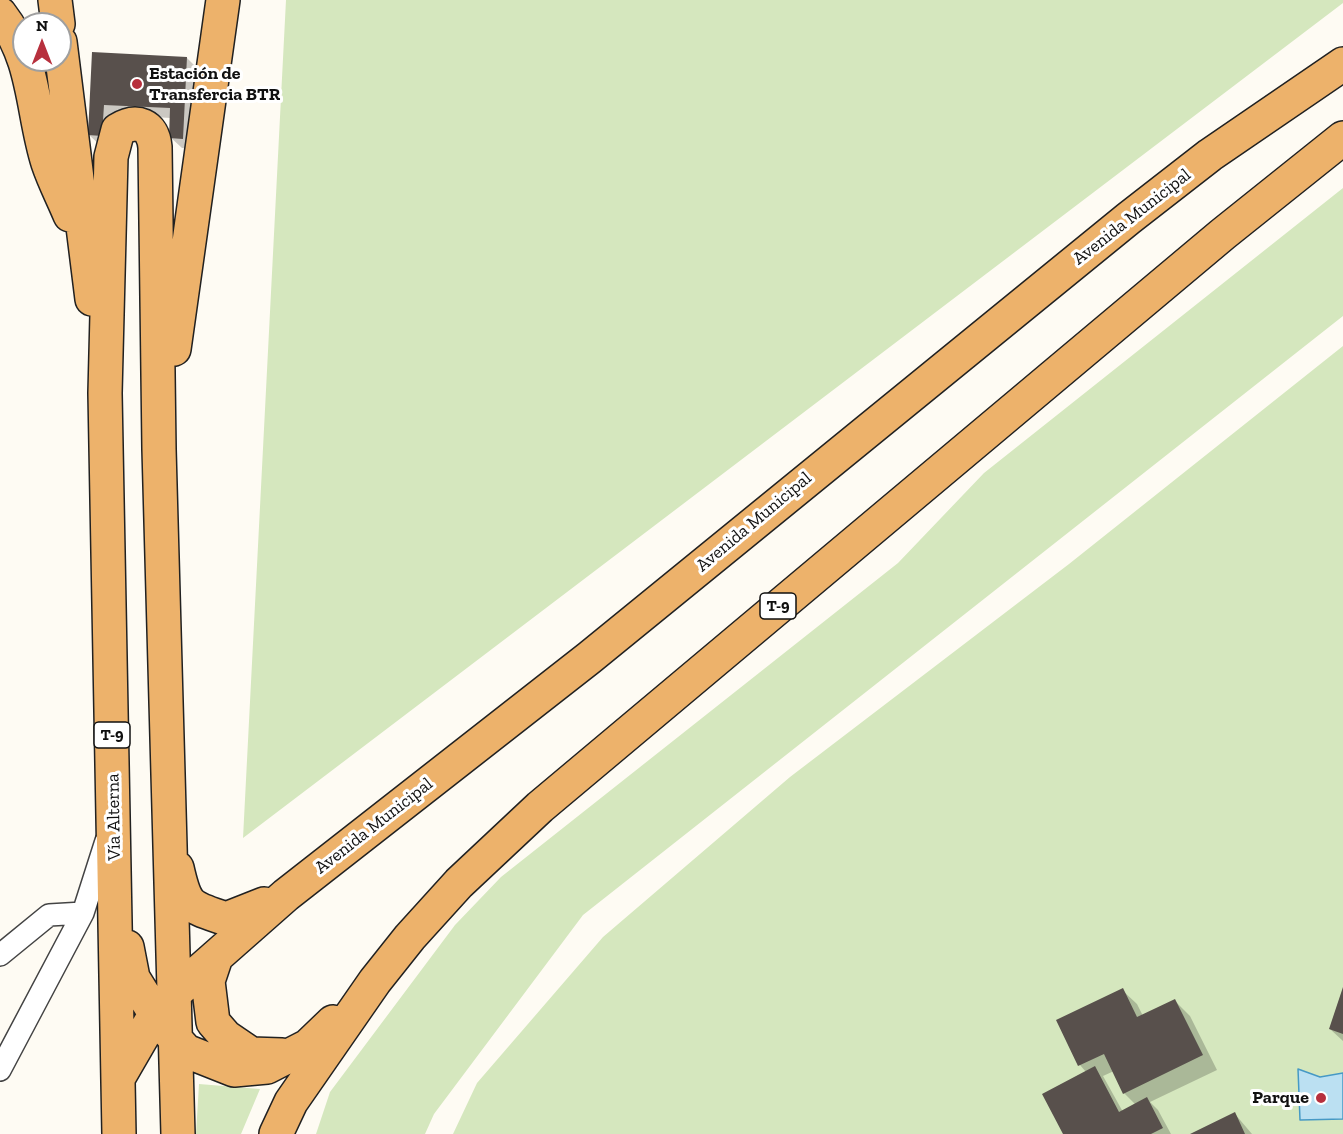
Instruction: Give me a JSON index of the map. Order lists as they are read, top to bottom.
{
  "streets": {
    "highway": ["Avenida Municipal", "T-9", "Vía Alterna"]
  },
  "crossings": [
    ["Avenida Municipal", "T-9"],
    ["T-9", "Vía Alterna"]
  ],
  "places": ["Estación de Transfercia BTR", "Parque"],
  "north": "top"
}
